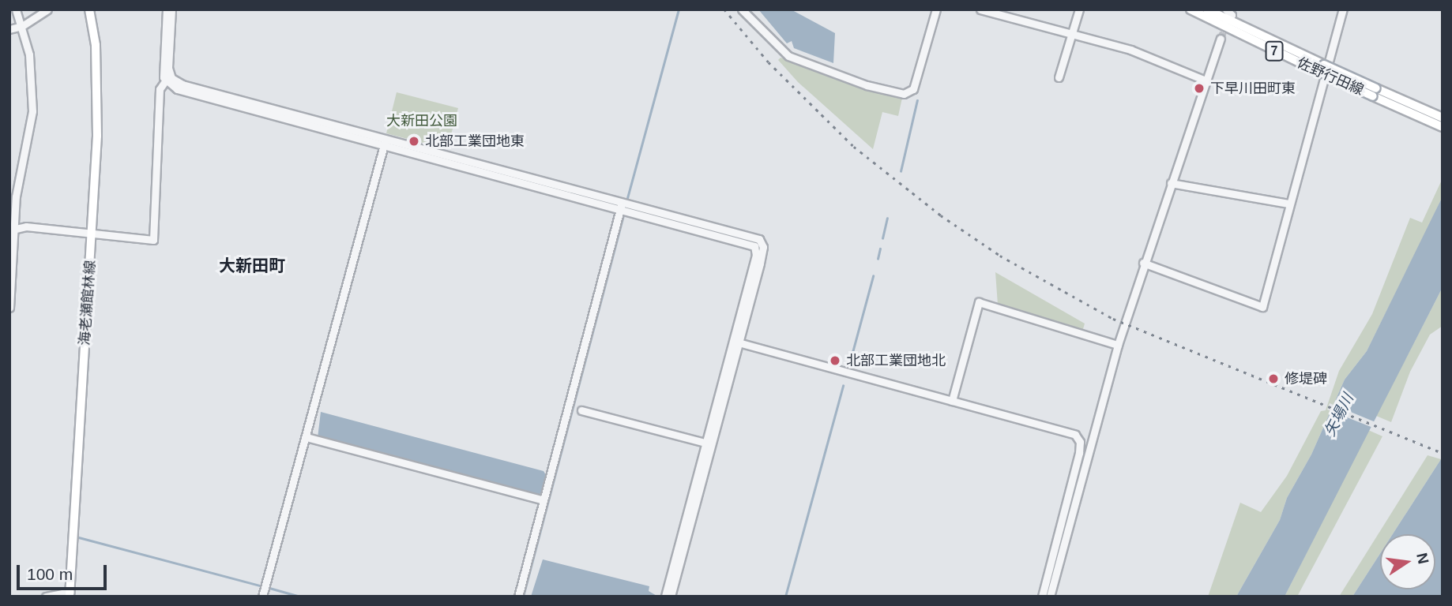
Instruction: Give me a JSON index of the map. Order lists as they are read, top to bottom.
{
  "streets": {
    "main road": ["7", "佐野行田線", "海老瀬館林線"]
  },
  "districts": ["大新田町"],
  "water": ["矢場川"],
  "parks": ["大新田公園"],
  "places": [
    "下早川田町東",
    "北部工業団地東",
    "北部工業団地北",
    "修堤碑"
  ],
  "scale_bar": "100 m",
  "north": "right"
}
